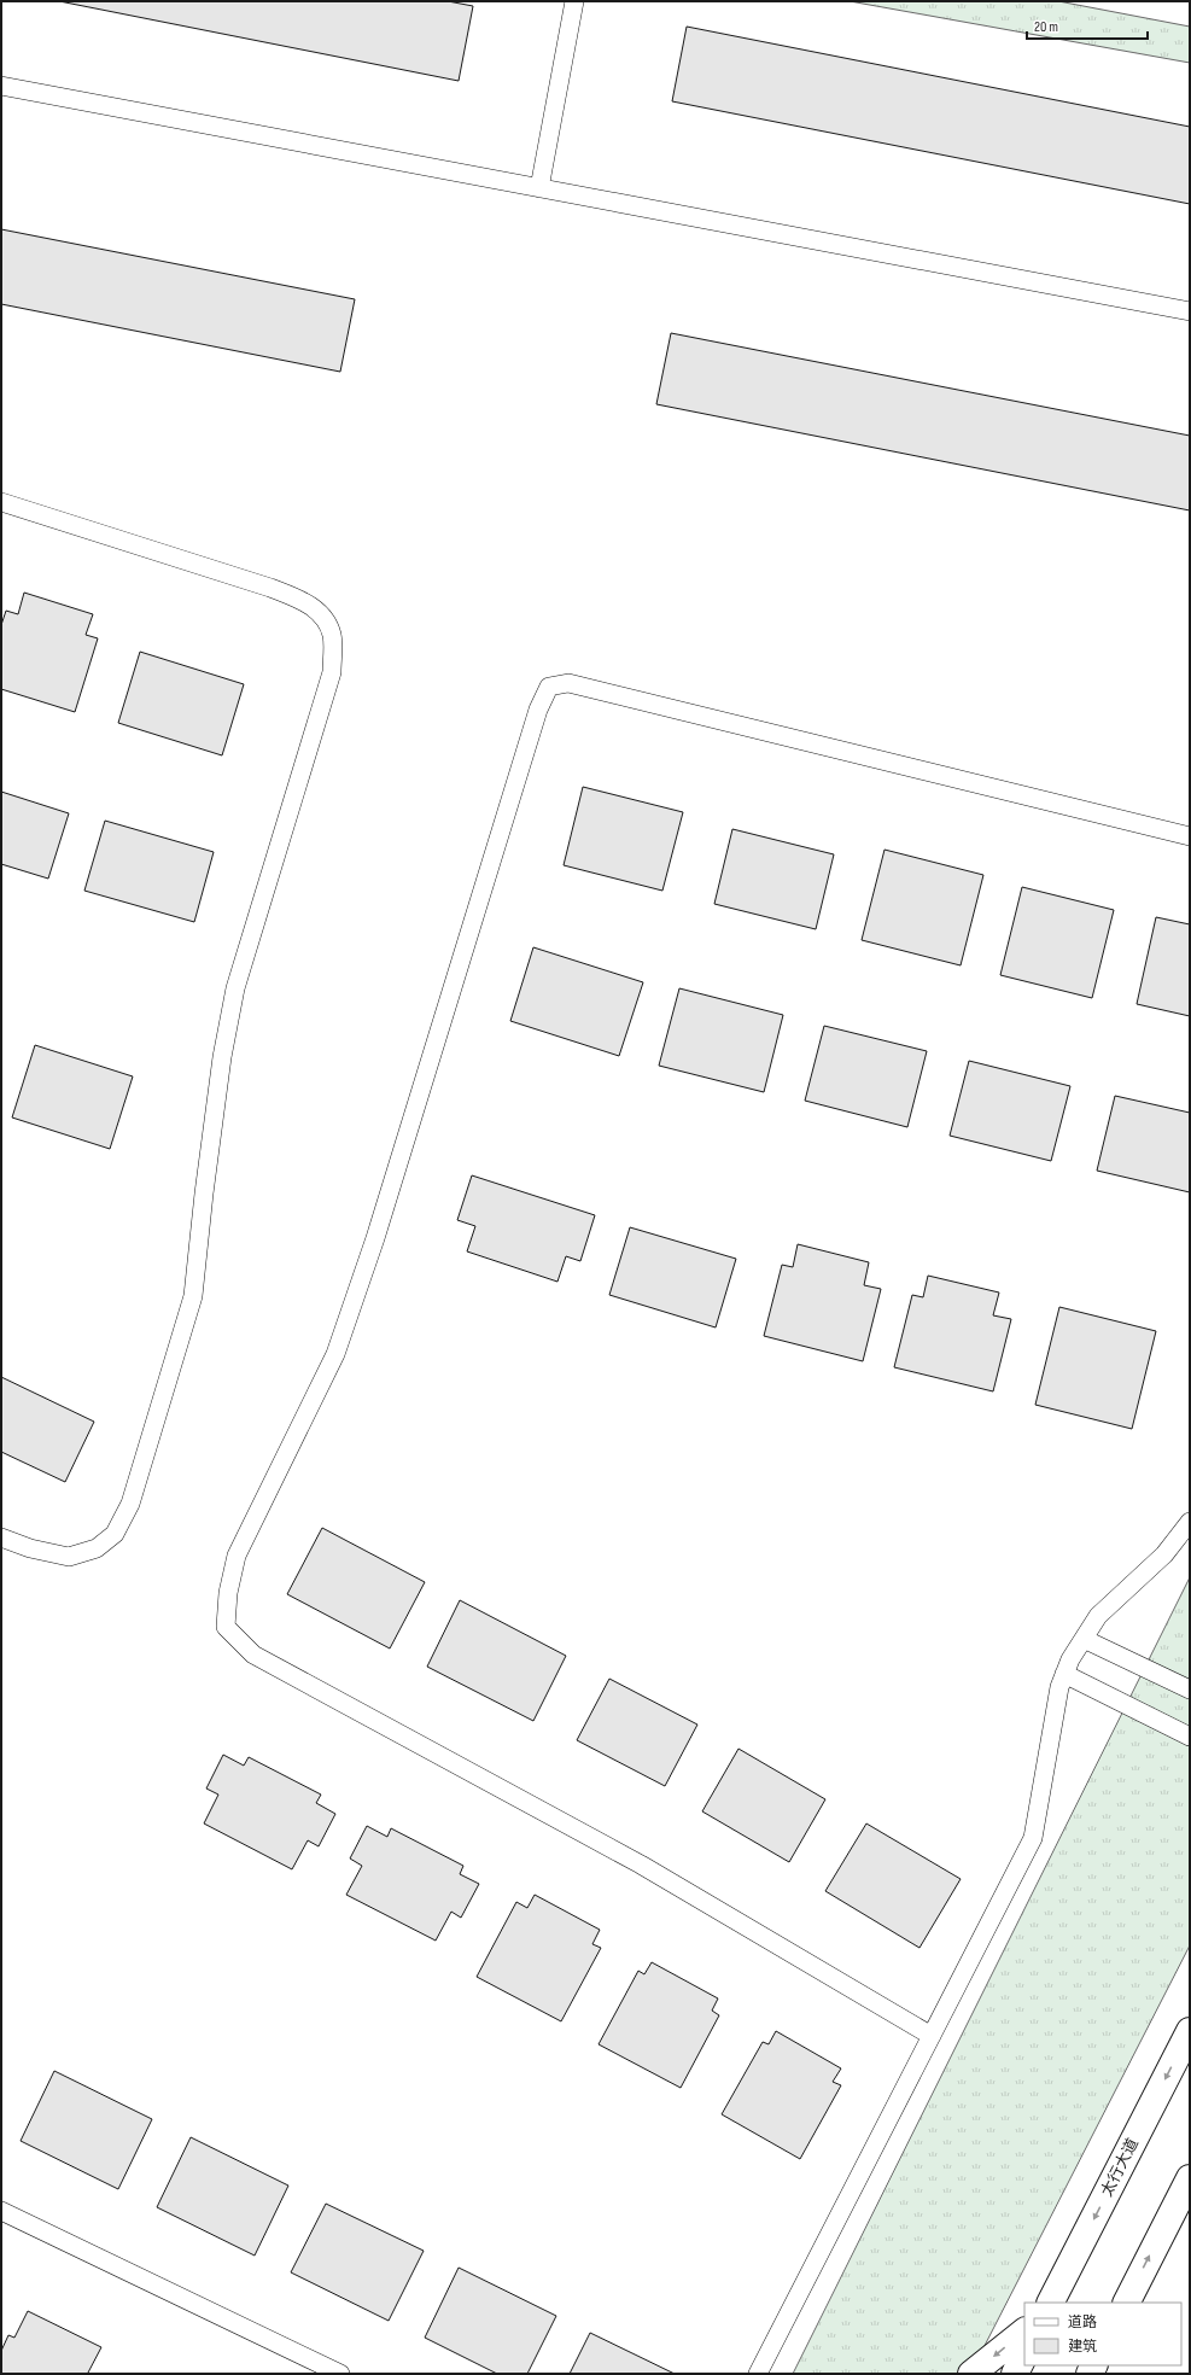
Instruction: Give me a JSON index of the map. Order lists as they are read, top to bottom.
{
  "streets": {
    "main road": ["太行大道"]
  },
  "legend": ["道路", "建筑"],
  "scale_bar": "20 m"
}
